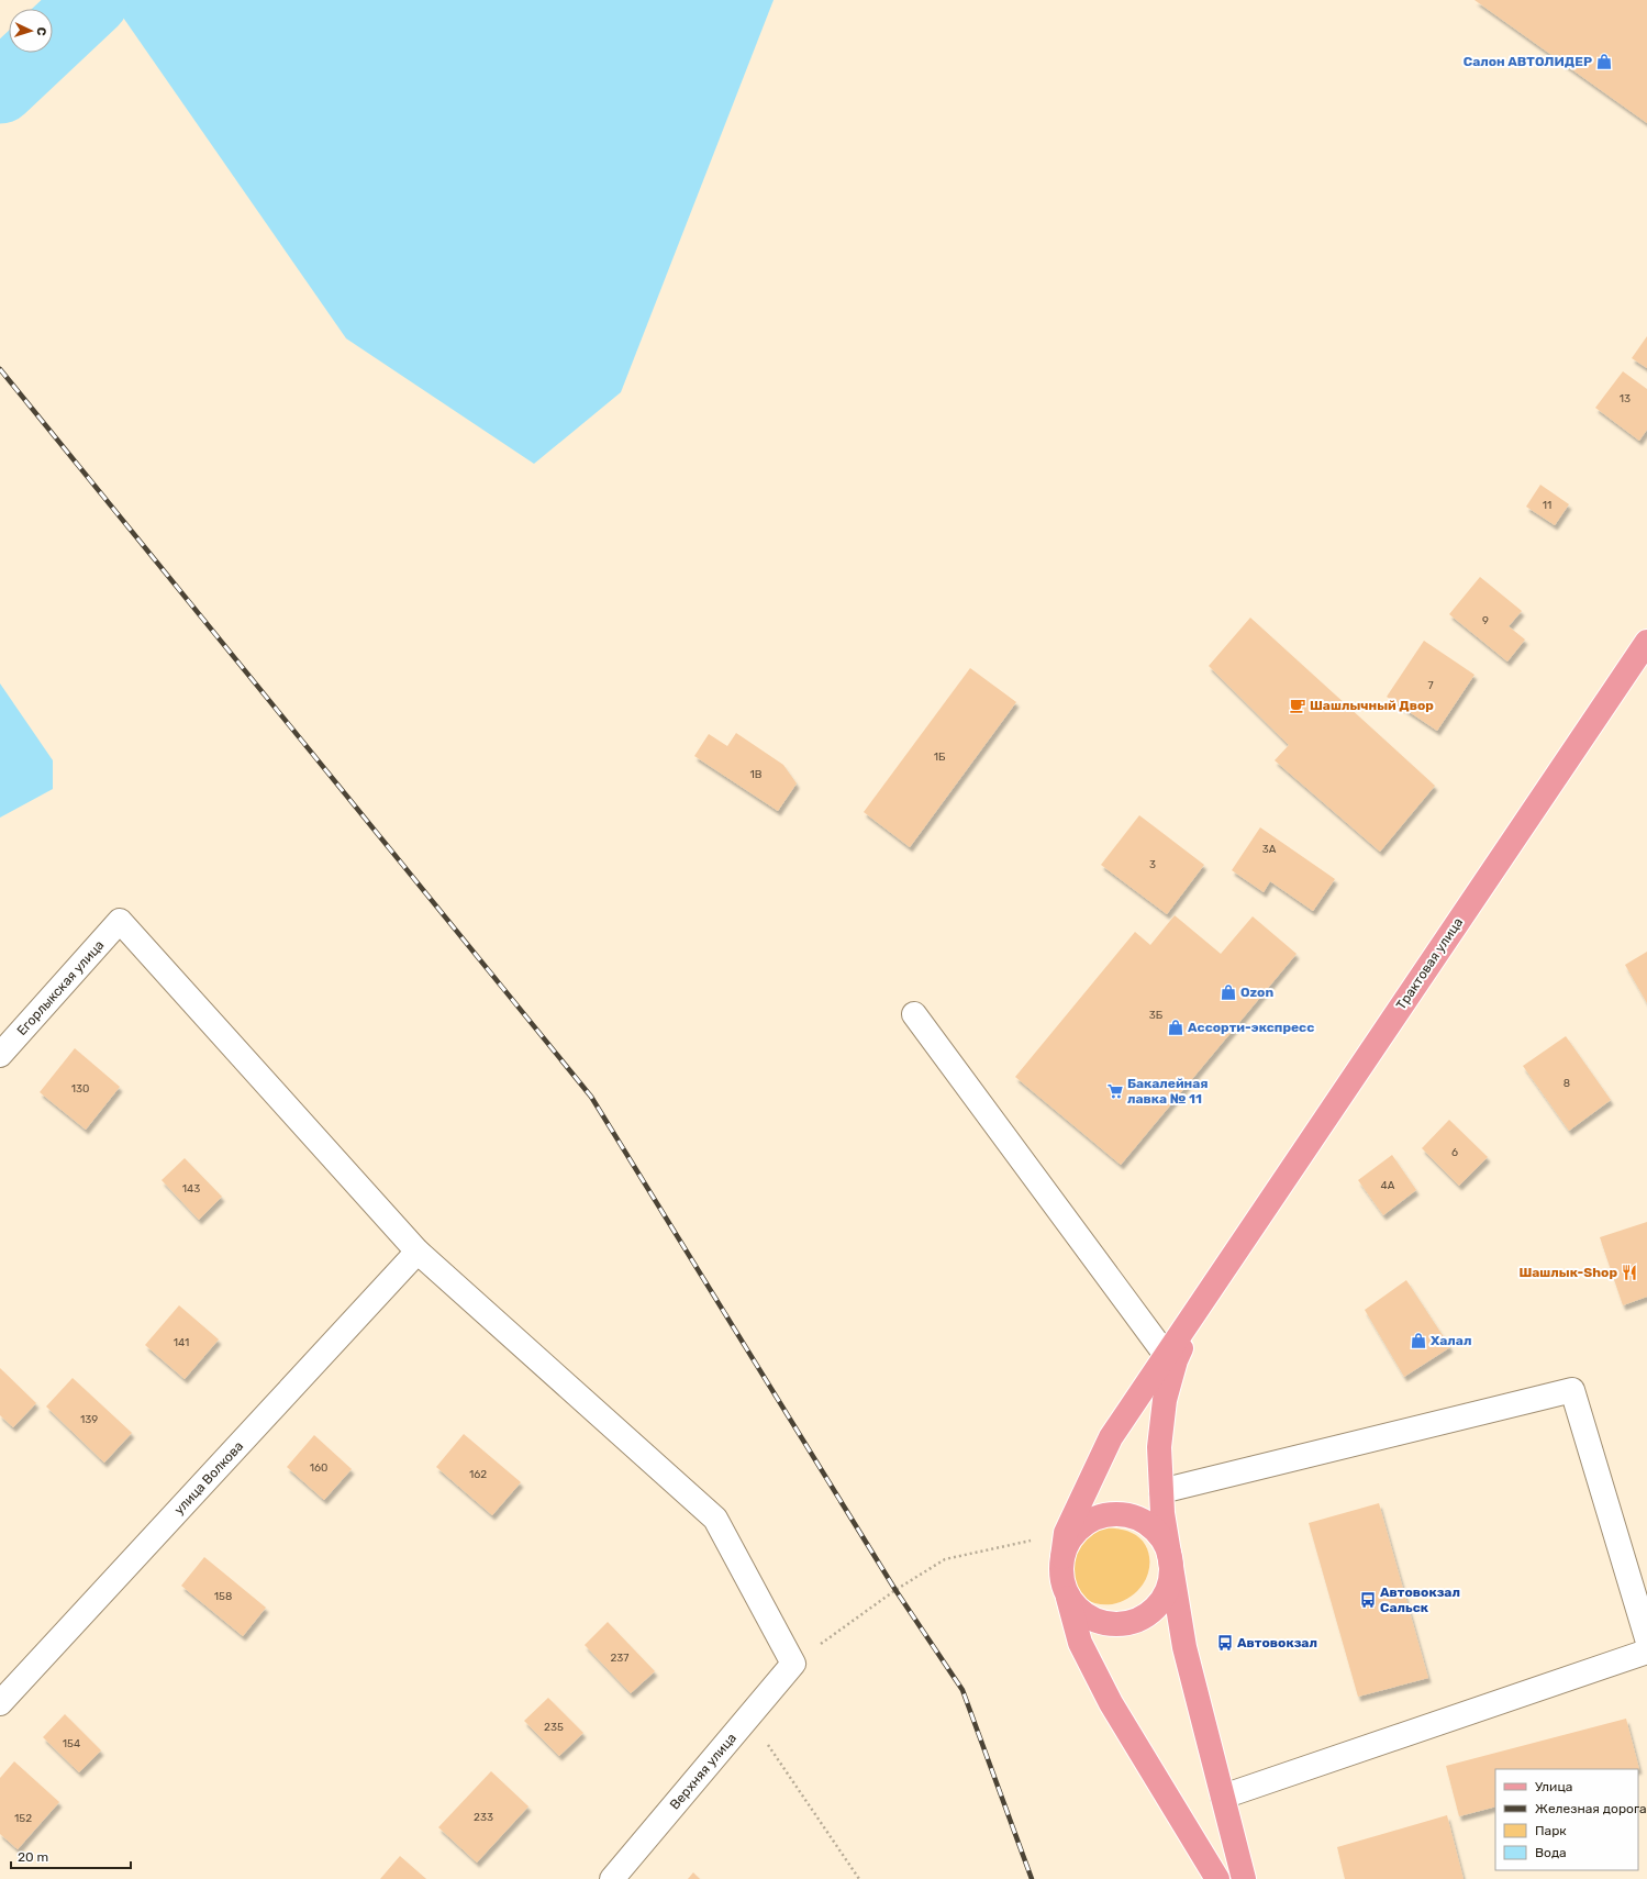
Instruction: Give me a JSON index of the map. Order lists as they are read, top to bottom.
{
  "streets": {
    "main road": ["Трактовая улица"],
    "street": ["Егорлыкская улица", "улица Волкова", "Верхняя улица"]
  },
  "crossings": [
    ["Егорлыкская улица", "улица Волкова"]
  ],
  "places": {
    "shop": [
      "Салон АВТОЛИДЕР",
      "Ozon",
      "Ассорти-экспресс",
      "Халал"
    ],
    "cafe": ["Шашлычный Двор"],
    "supermarket": ["Бакалейная лавка № 11"],
    "restaurant": ["Шашлык-Shop"],
    "bus stop": ["Автовокзал Сальск", "Автовокзал"]
  },
  "house_numbers": [
    "13",
    "11",
    "9",
    "7",
    "1Б",
    "1В",
    "3А",
    "3",
    "3Б",
    "8",
    "130",
    "6",
    "4А",
    "143",
    "141",
    "139",
    "160",
    "162",
    "158",
    "237",
    "235",
    "154",
    "233",
    "152"
  ],
  "legend": [
    "Улица",
    "Железная дорога",
    "Парк",
    "Вода"
  ],
  "scale_bar": "20 m",
  "north": "right"
}
